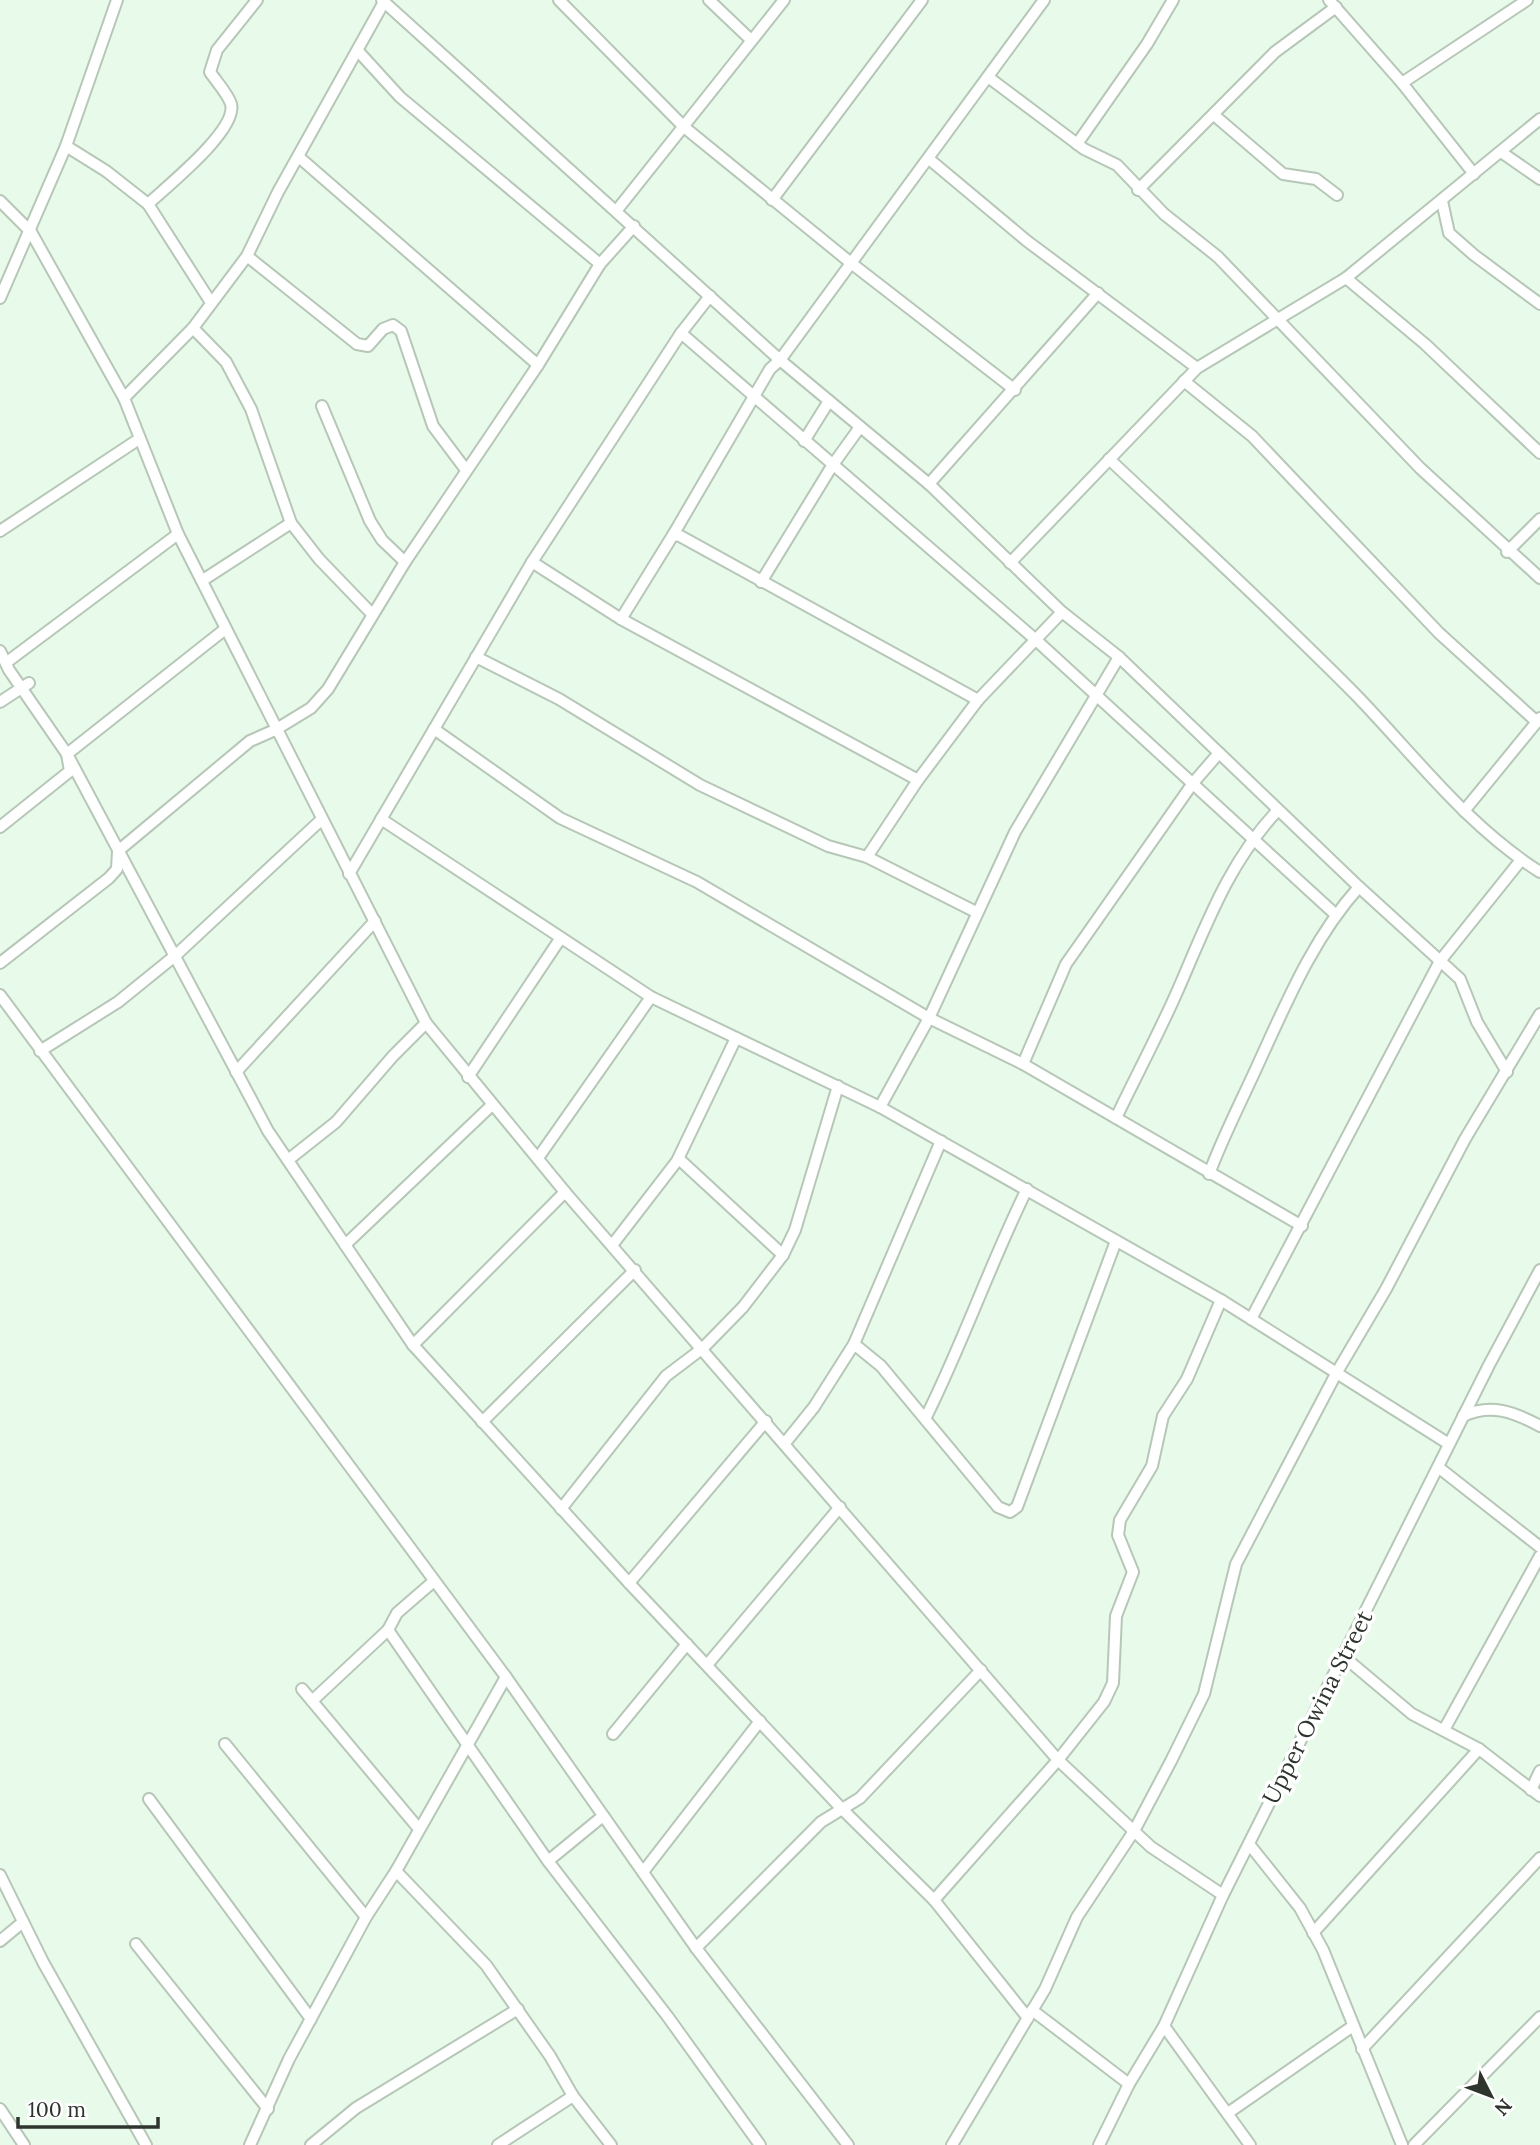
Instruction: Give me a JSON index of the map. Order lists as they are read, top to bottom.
{
  "streets": {
    "street": ["Upper Owina Street"]
  },
  "scale_bar": "100 m",
  "north": "bottom right"
}
